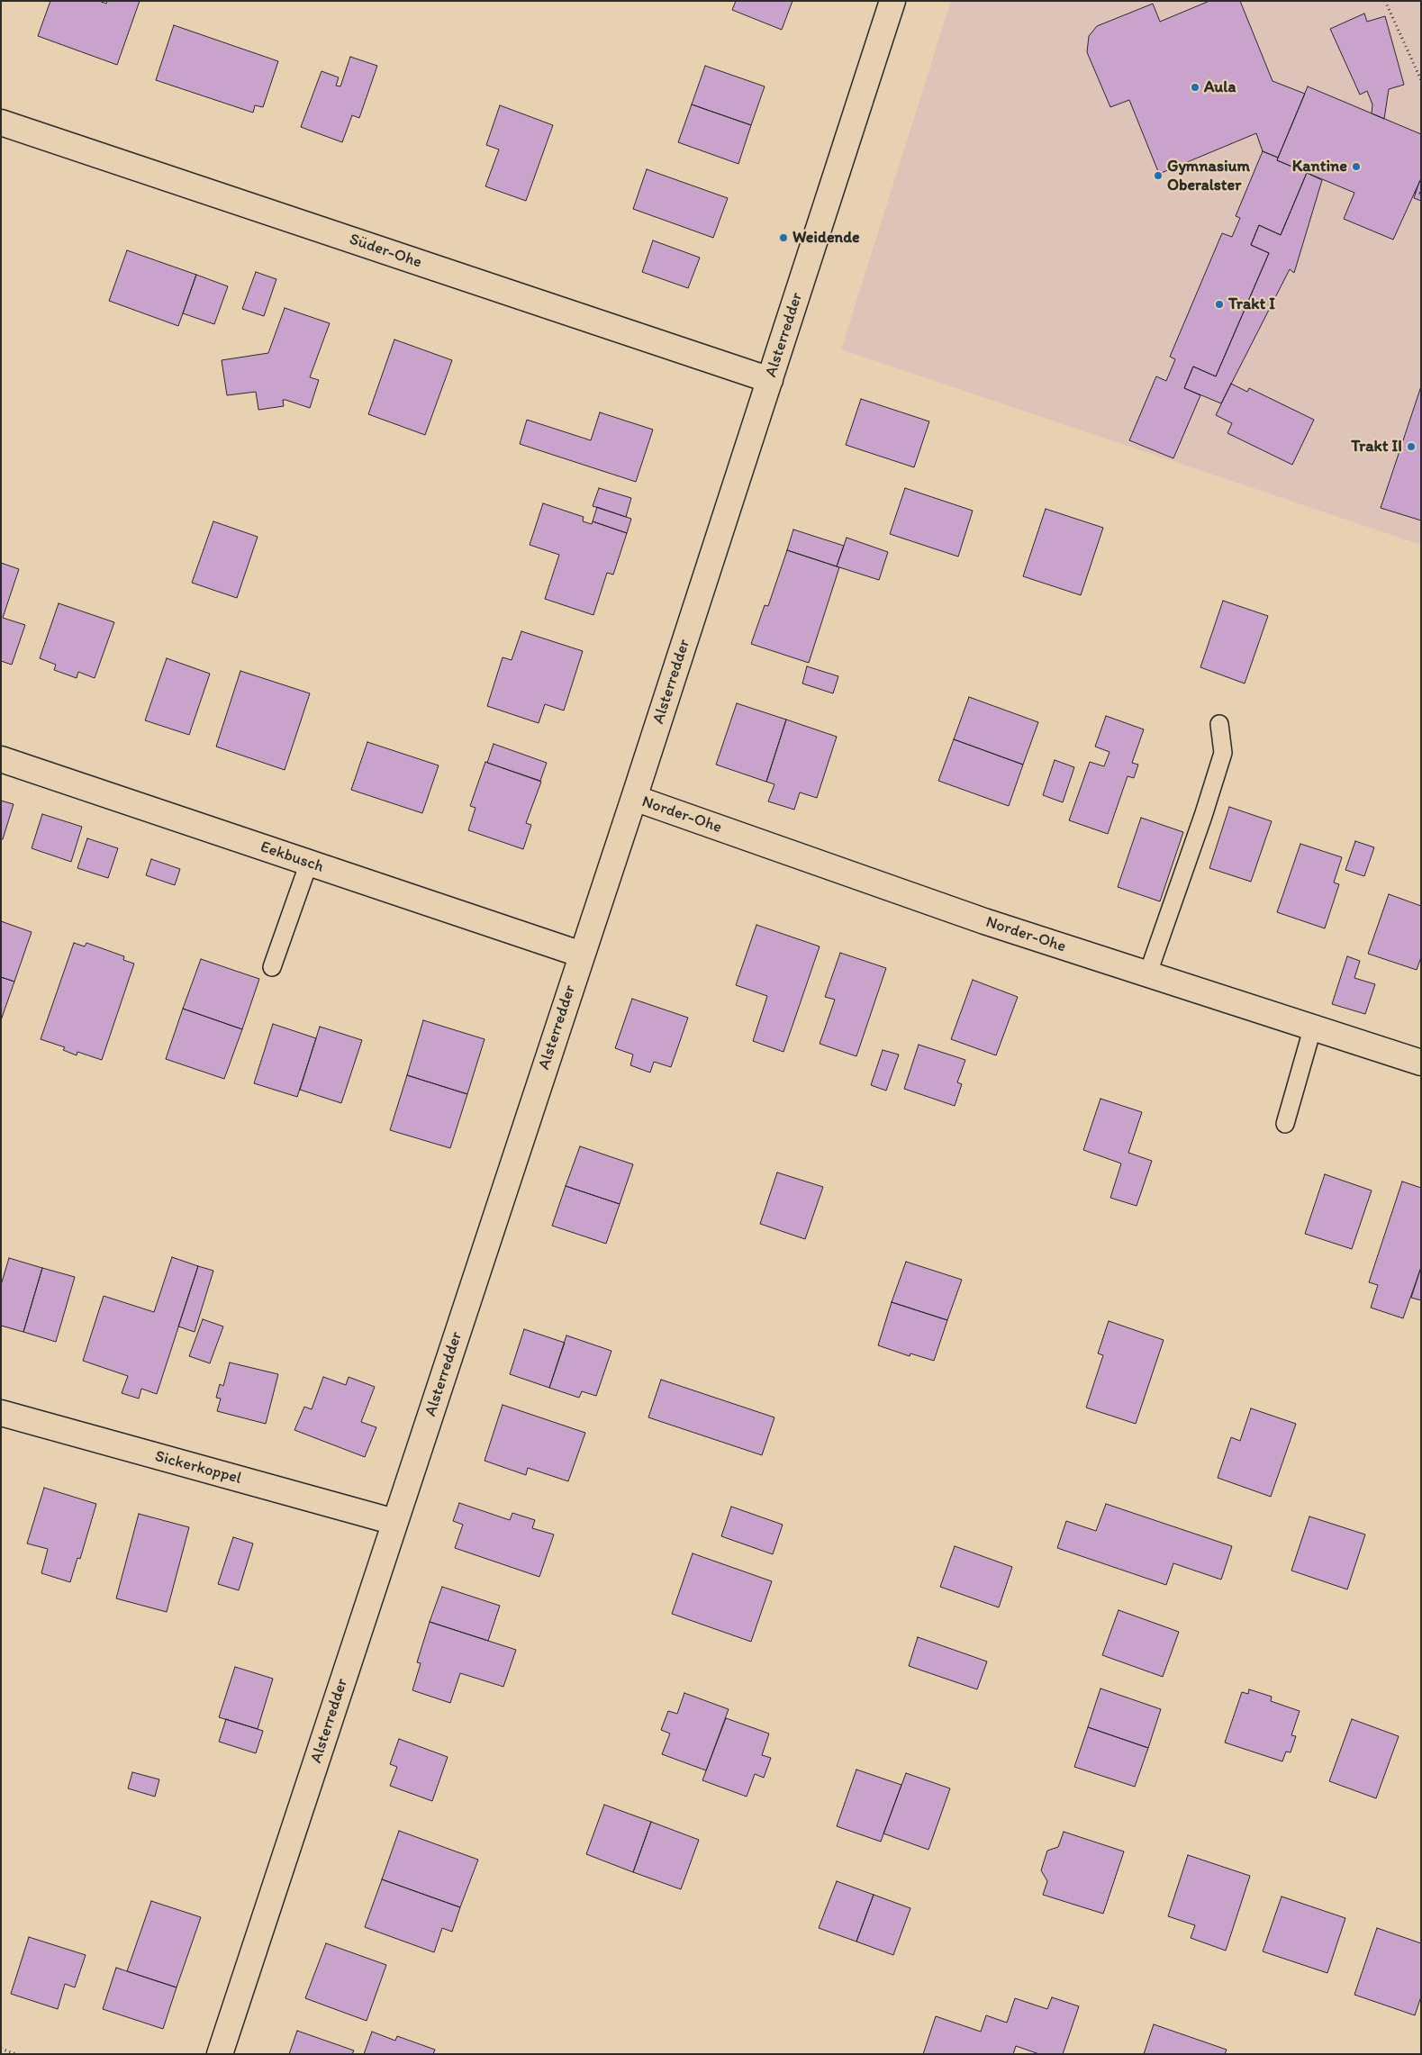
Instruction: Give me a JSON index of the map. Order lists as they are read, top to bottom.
{
  "streets": {
    "street": [
      "Süder-Ohe",
      "Alsterredder",
      "Norder-Ohe",
      "Eekbusch",
      "Sickerkoppel"
    ]
  },
  "crossings": [
    ["Süder-Ohe", "Alsterredder"],
    ["Alsterredder", "Norder-Ohe"],
    ["Alsterredder", "Eekbusch"],
    ["Alsterredder", "Sickerkoppel"]
  ],
  "places": [
    "Aula",
    "Kantine",
    "Gymnasium Oberalster",
    "Weidende",
    "Trakt I",
    "Trakt II"
  ]
}
